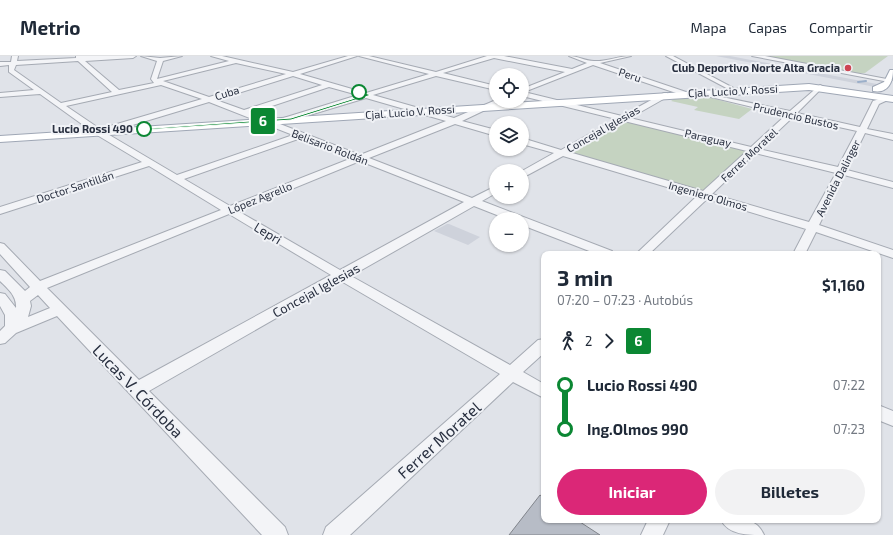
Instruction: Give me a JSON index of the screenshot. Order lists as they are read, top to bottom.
{
  "streets": {
    "main road": ["Cjal. Lucio V. Rossi"],
    "street": [
      "Peru",
      "Cuba",
      "Prudencio Bustos",
      "Concejal Iglesias",
      "Paraguay",
      "Belisario Roldán",
      "Ferrer Moratel",
      "Avenida Dalinger",
      "Doctor Santillán",
      "Ingeniero Olmos",
      "López Agrello",
      "Lepri",
      "Lucas V. Córdoba"
    ]
  },
  "crossings": [
    ["Peru", "Cjal. Lucio V. Rossi"],
    ["Cjal. Lucio V. Rossi", "Cuba"],
    ["Cjal. Lucio V. Rossi", "Prudencio Bustos"],
    ["Cjal. Lucio V. Rossi", "Concejal Iglesias"],
    ["Cjal. Lucio V. Rossi", "Paraguay"],
    ["Cjal. Lucio V. Rossi", "Belisario Roldán"],
    ["Cjal. Lucio V. Rossi", "Ferrer Moratel"],
    ["Cjal. Lucio V. Rossi", "Avenida Dalinger"],
    ["Cjal. Lucio V. Rossi", "López Agrello"],
    ["Cjal. Lucio V. Rossi", "Lepri"],
    ["Cuba", "Belisario Roldán"],
    ["Cuba", "Lepri"],
    ["Prudencio Bustos", "Ferrer Moratel"],
    ["Prudencio Bustos", "Avenida Dalinger"],
    ["Concejal Iglesias", "Paraguay"],
    ["Concejal Iglesias", "Belisario Roldán"],
    ["Concejal Iglesias", "Ingeniero Olmos"],
    ["Concejal Iglesias", "Lepri"],
    ["Concejal Iglesias", "Lucas V. Córdoba"],
    ["Paraguay", "Ferrer Moratel"],
    ["Paraguay", "Avenida Dalinger"],
    ["Belisario Roldán", "López Agrello"],
    ["Ferrer Moratel", "Ingeniero Olmos"],
    ["Ferrer Moratel", "Lepri"],
    ["Avenida Dalinger", "Ingeniero Olmos"],
    ["Doctor Santillán", "Lepri"],
    ["López Agrello", "Lepri"],
    ["López Agrello", "Lucas V. Córdoba"]
  ],
  "places": ["Club Deportivo Norte Alta Gracia", "Lucio Rossi 490"],
  "lines": ["bus line 6"],
  "page": {
    "header": "Metrio",
    "nav": ["Mapa", "Capas", "Compartir"],
    "on_map": "6",
    "map_buttons": ["+", "−"],
    "heading": ["3 min", "07:20 – 07:23 · Autobús", "$1,160"],
    "legs": ["2", "6"],
    "list": [
      {
        "name": "Lucio Rossi 490",
        "value": "07:22"
      },
      {
        "name": "Ing.Olmos 990",
        "value": "07:23"
      }
    ],
    "buttons": ["Iniciar", "Billetes"]
  }
}
